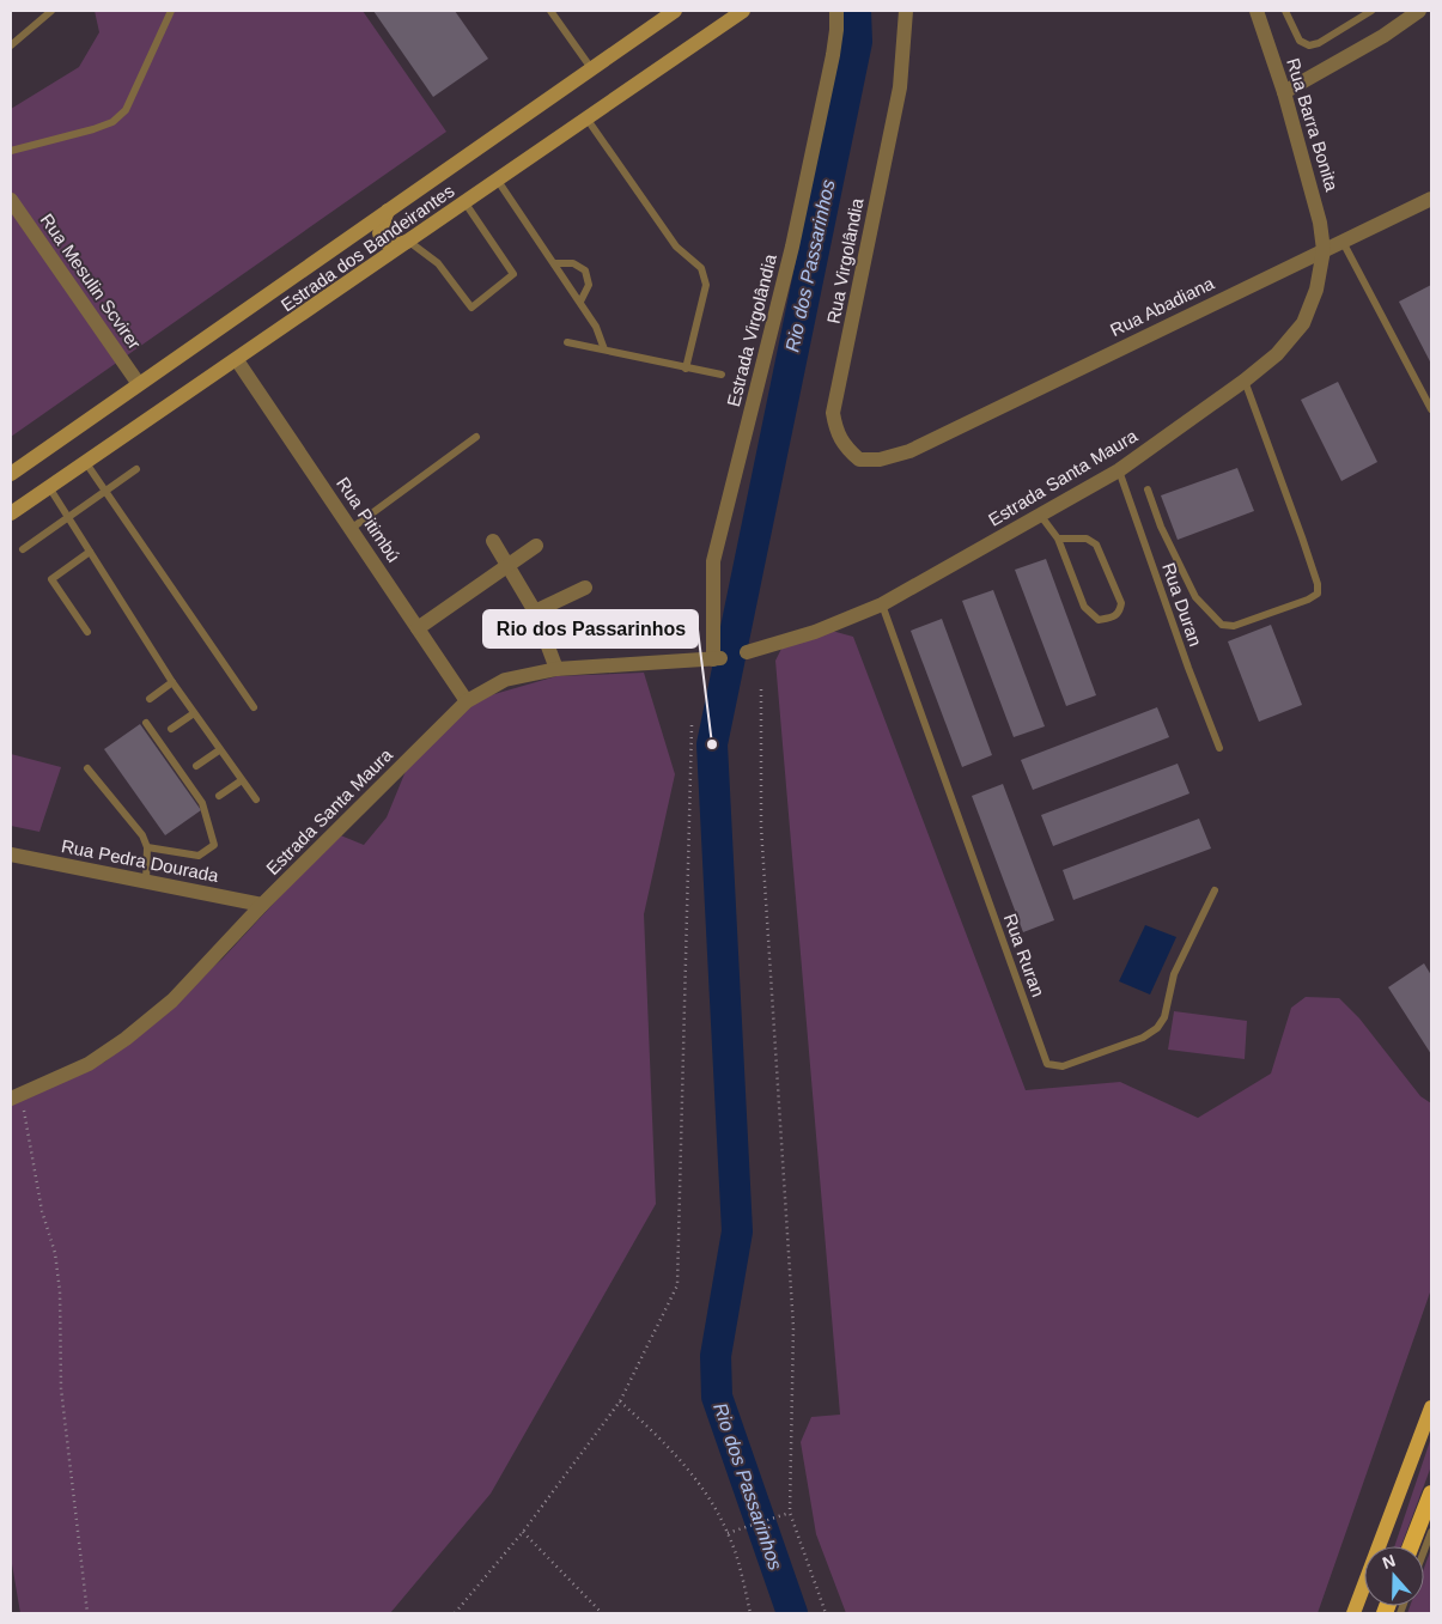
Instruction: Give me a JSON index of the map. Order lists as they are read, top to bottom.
{
  "streets": {
    "main road": ["Estrada dos Bandeirantes"],
    "street": [
      "Rua Barra Bonita",
      "Rua Virgolândia",
      "Rua Mesulin Scvirer",
      "Rua Abadiana",
      "Estrada Virgolândia",
      "Estrada Santa Maura",
      "Rua Pitimbú",
      "Rua Pedra Dourada"
    ],
    "lane": ["Rua Duran", "Rua Ruran"]
  },
  "crossings": [
    ["Rua Barra Bonita", "Rua Abadiana"],
    ["Rua Barra Bonita", "Estrada Santa Maura"],
    ["Estrada dos Bandeirantes", "Rua Mesulin Scvirer"],
    ["Estrada dos Bandeirantes", "Rua Pitimbú"],
    ["Rua Virgolândia", "Rua Abadiana"],
    ["Rua Abadiana", "Estrada Santa Maura"],
    ["Estrada Virgolândia", "Estrada Santa Maura"],
    ["Estrada Santa Maura", "Rua Pitimbú"],
    ["Estrada Santa Maura", "Rua Duran"],
    ["Estrada Santa Maura", "Rua Pedra Dourada"],
    ["Estrada Santa Maura", "Rua Ruran"]
  ],
  "water": ["Rio dos Passarinhos"],
  "places": ["Rio dos Passarinhos"],
  "north": "top"
}
